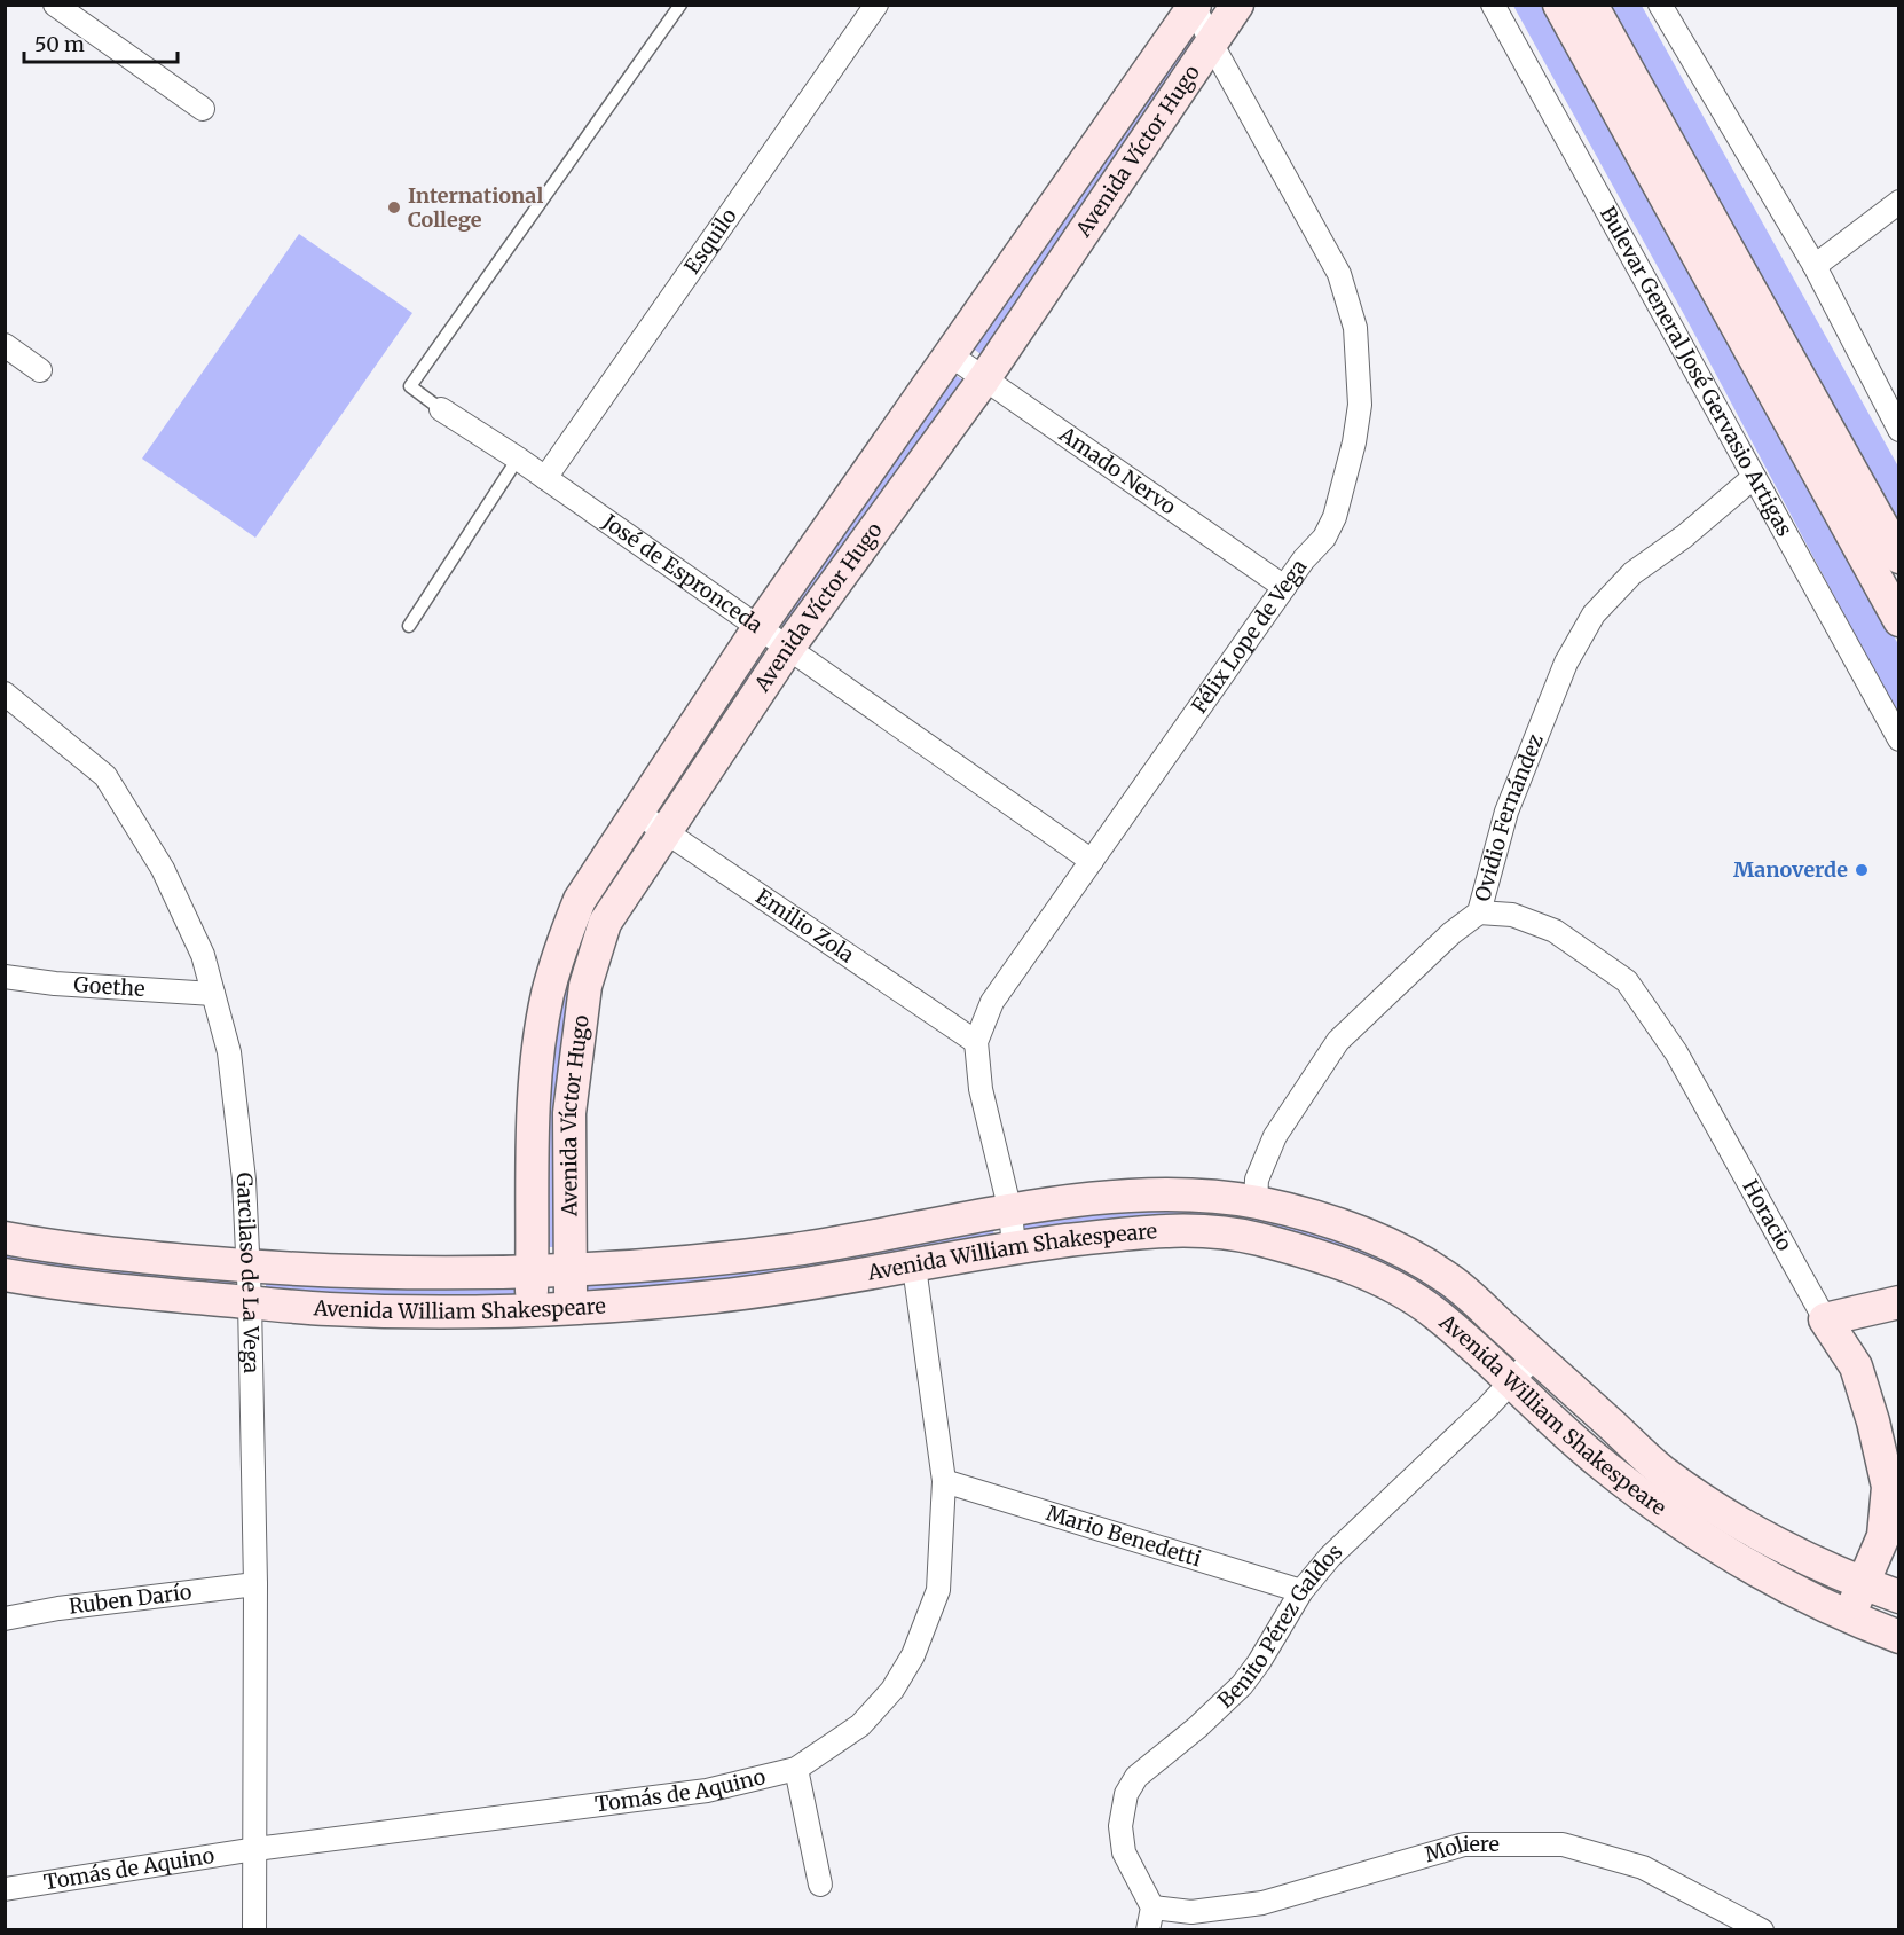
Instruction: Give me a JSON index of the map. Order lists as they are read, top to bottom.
{
  "streets": {
    "street": [
      "Avenida Víctor Hugo",
      "Esquilo",
      "Bulevar General José Gervasio Artigas",
      "Amado Nervo",
      "José de Espronceda",
      "Félix Lope de Vega",
      "Ovidio Fernández",
      "Emilio Zola",
      "Goethe",
      "Horacio",
      "Avenida William Shakespeare",
      "Garcilaso de La Vega",
      "Mario Benedetti",
      "Ruben Darío",
      "Benito Pérez Galdos",
      "Tomás de Aquino",
      "Moliere"
    ]
  },
  "crossings": [
    ["Avenida Víctor Hugo", "Amado Nervo"],
    ["Avenida Víctor Hugo", "José de Espronceda"],
    ["Avenida Víctor Hugo", "Félix Lope de Vega"],
    ["Avenida Víctor Hugo", "Emilio Zola"],
    ["Avenida Víctor Hugo", "Avenida William Shakespeare"],
    ["Esquilo", "José de Espronceda"],
    ["Bulevar General José Gervasio Artigas", "Ovidio Fernández"],
    ["Amado Nervo", "Félix Lope de Vega"],
    ["José de Espronceda", "Félix Lope de Vega"],
    ["Félix Lope de Vega", "Emilio Zola"],
    ["Félix Lope de Vega", "Avenida William Shakespeare"],
    ["Ovidio Fernández", "Horacio"],
    ["Ovidio Fernández", "Avenida William Shakespeare"],
    ["Goethe", "Garcilaso de La Vega"],
    ["Horacio", "Avenida William Shakespeare"],
    ["Avenida William Shakespeare", "Garcilaso de La Vega"],
    ["Avenida William Shakespeare", "Benito Pérez Galdos"],
    ["Avenida William Shakespeare", "Tomás de Aquino"],
    ["Garcilaso de La Vega", "Ruben Darío"],
    ["Garcilaso de La Vega", "Tomás de Aquino"],
    ["Mario Benedetti", "Benito Pérez Galdos"],
    ["Mario Benedetti", "Tomás de Aquino"],
    ["Benito Pérez Galdos", "Moliere"]
  ],
  "places": ["International College", "Manoverde"],
  "scale_bar": "50 m"
}
